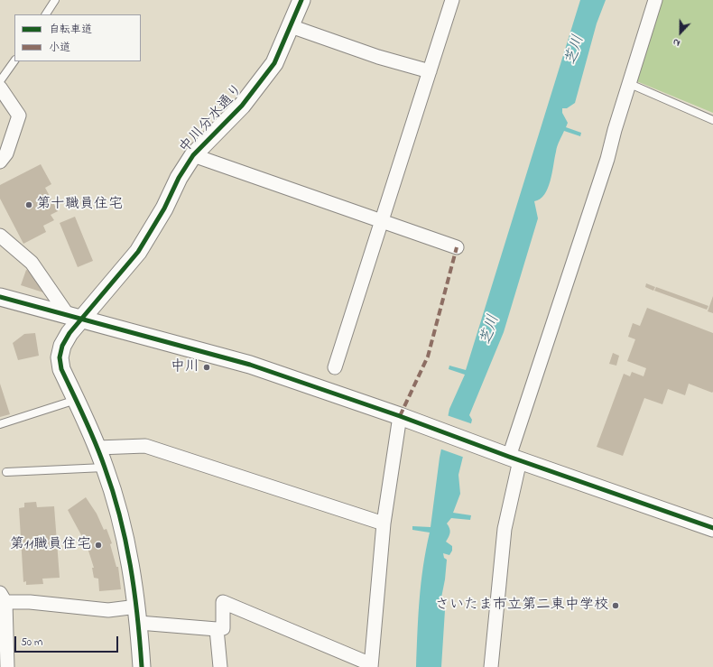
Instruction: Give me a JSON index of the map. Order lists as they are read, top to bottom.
{
  "streets": {
    "street": ["中川分水通り"]
  },
  "water": ["芝川"],
  "places": [
    "第十職員住宅",
    "中川",
    "第11職員住宅",
    "さいたま市立第二東中学校"
  ],
  "legend": ["自転車道", "小道"],
  "scale_bar": "50 m",
  "north": "bottom"
}
